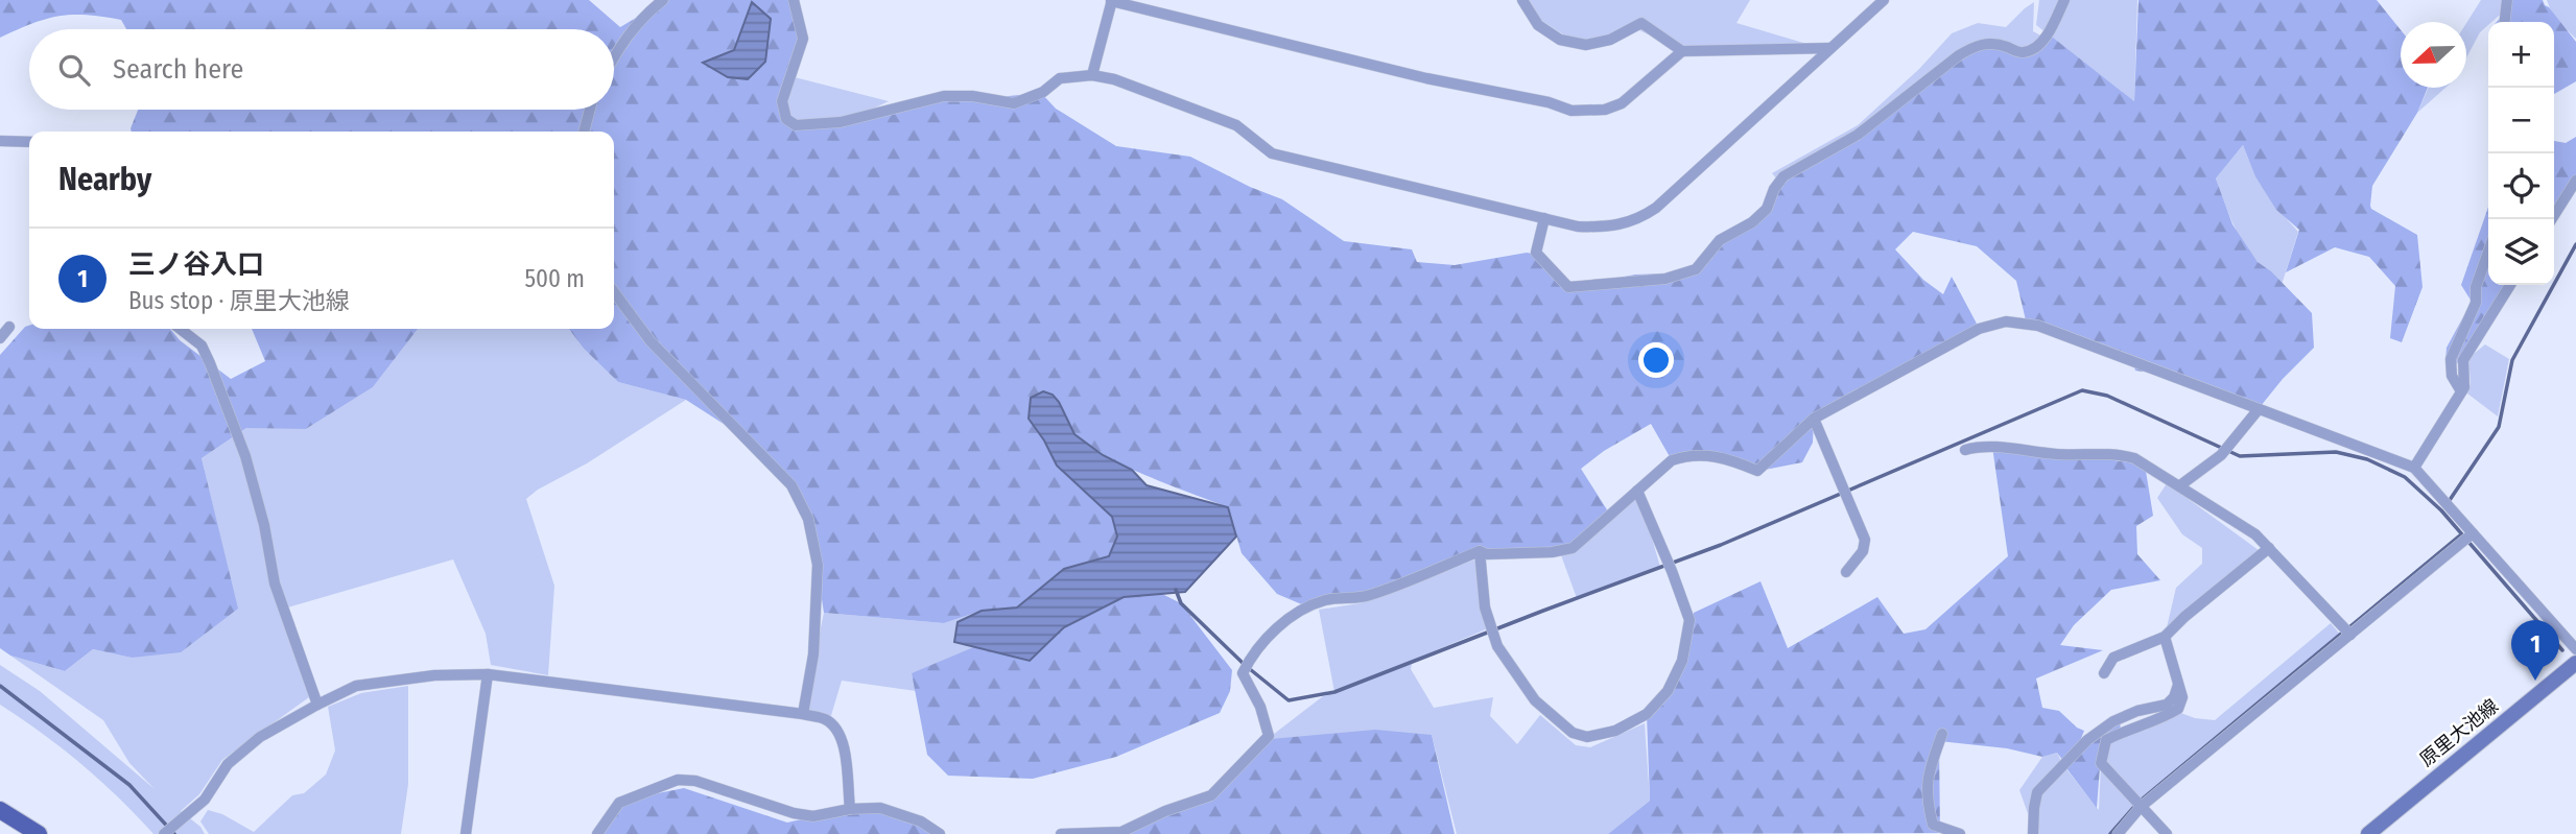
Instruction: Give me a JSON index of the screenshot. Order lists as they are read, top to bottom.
{
  "streets": {
    "main road": ["原里大池線"]
  },
  "north": "left",
  "page": {
    "map_buttons": ["+", "−"],
    "search": "Search here",
    "heading": "Nearby",
    "list": [
      {
        "mark": "1",
        "name": "三ノ谷入口",
        "note": "Bus stop · 原里大池線",
        "value": "500 m"
      }
    ],
    "pins": "1"
  }
}
